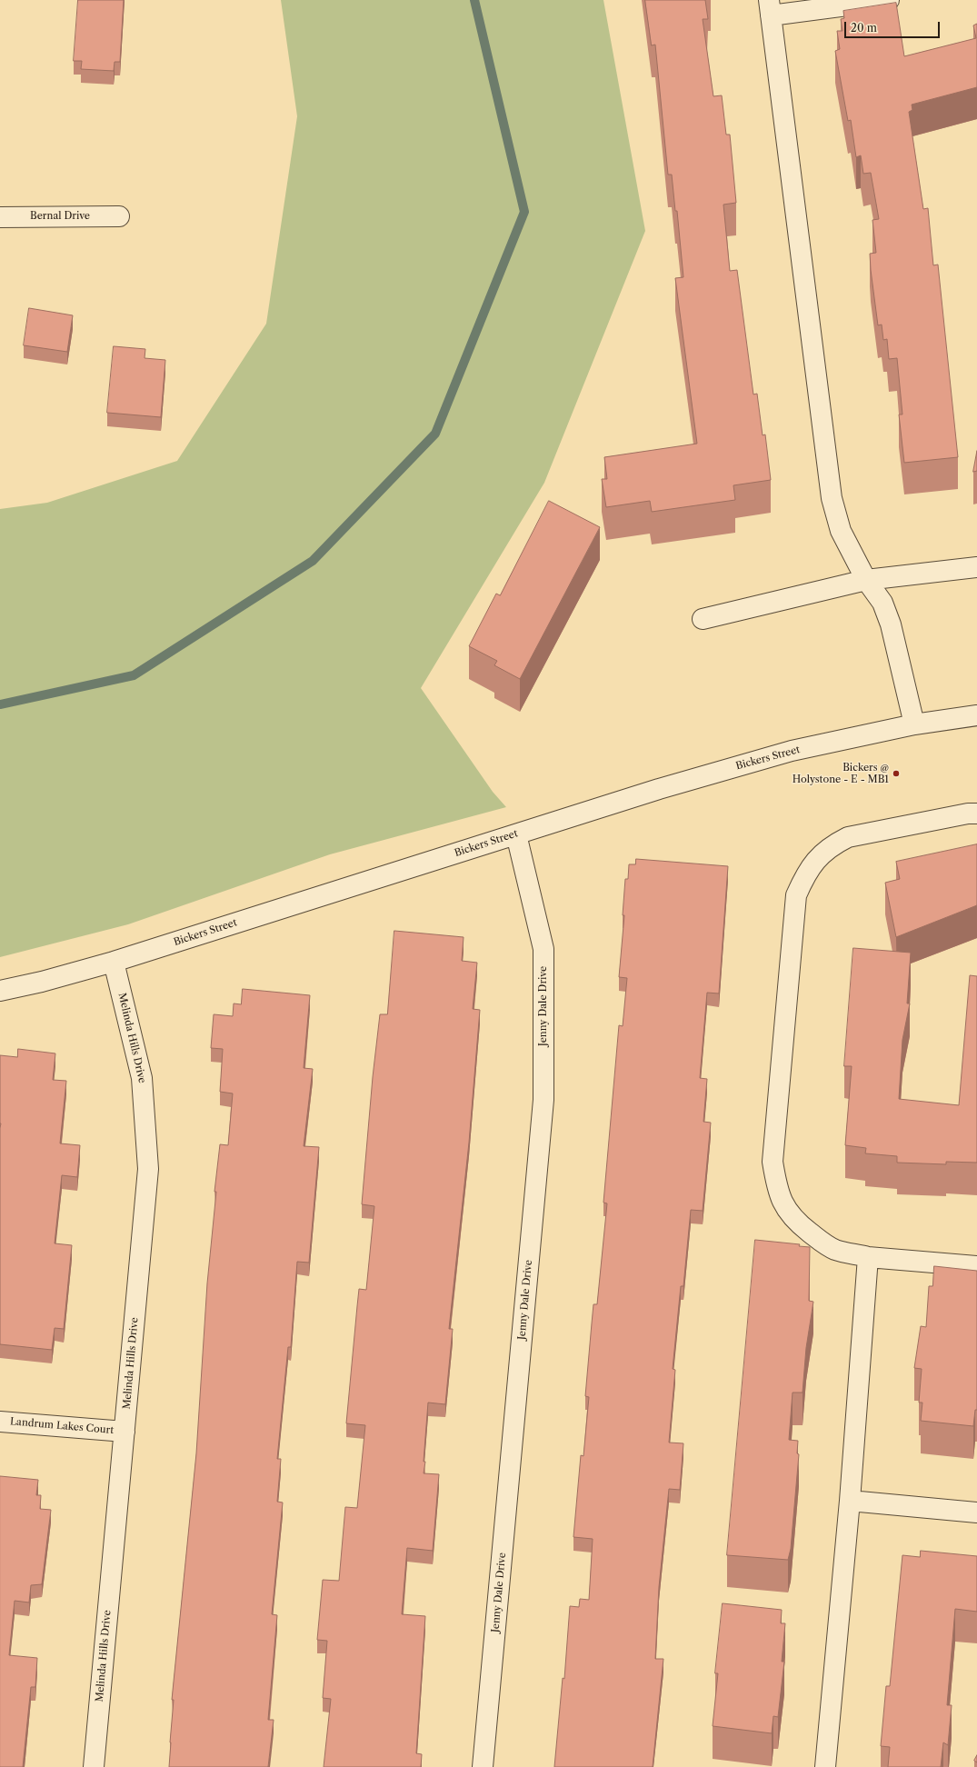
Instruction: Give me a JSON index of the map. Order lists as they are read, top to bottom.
{
  "streets": {
    "street": [
      "Bernal Drive",
      "Bickers Street",
      "Jenny Dale Drive",
      "Melinda Hills Drive",
      "Landrum Lakes Court"
    ]
  },
  "crossings": [
    ["Bickers Street", "Jenny Dale Drive"],
    ["Bickers Street", "Melinda Hills Drive"],
    ["Melinda Hills Drive", "Landrum Lakes Court"]
  ],
  "places": ["Bickers @ Holystone - E - MB1"],
  "scale_bar": "20 m"
}
